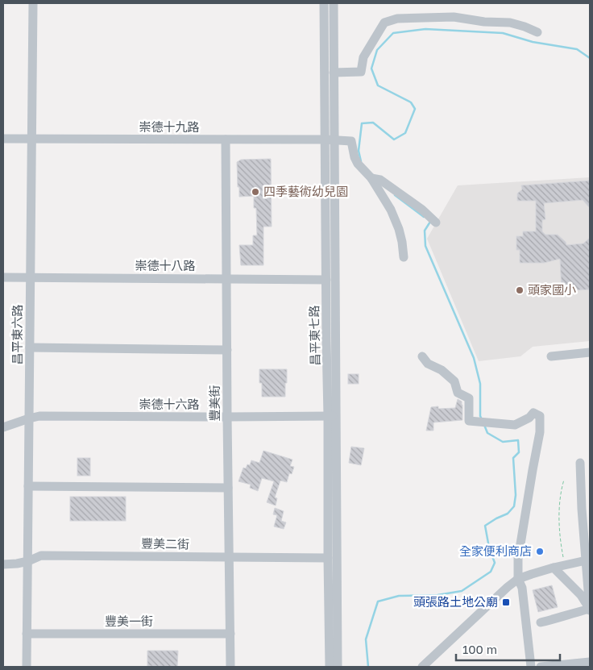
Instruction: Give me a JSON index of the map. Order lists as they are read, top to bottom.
{
  "streets": {
    "street": [
      "崇德十九路",
      "崇德十八路",
      "昌平東六路",
      "昌平東七路",
      "豐美街",
      "崇德十六路",
      "豐美二街",
      "豐美一街"
    ]
  },
  "crossings": [
    ["崇德十九路", "昌平東六路"],
    ["崇德十九路", "昌平東七路"],
    ["崇德十九路", "豐美街"],
    ["崇德十八路", "昌平東六路"],
    ["崇德十八路", "昌平東七路"],
    ["崇德十八路", "豐美街"],
    ["昌平東六路", "崇德十六路"],
    ["昌平東六路", "豐美二街"],
    ["昌平東六路", "豐美一街"],
    ["昌平東七路", "崇德十六路"],
    ["昌平東七路", "豐美二街"],
    ["豐美街", "崇德十六路"],
    ["豐美街", "豐美二街"],
    ["豐美街", "豐美一街"]
  ],
  "places": {
    "other": ["四季藝術幼兒園", "頭家國小", "全家便利商店"],
    "transit": ["頭張路土地公廟"]
  },
  "scale_bar": "100 m"
}
